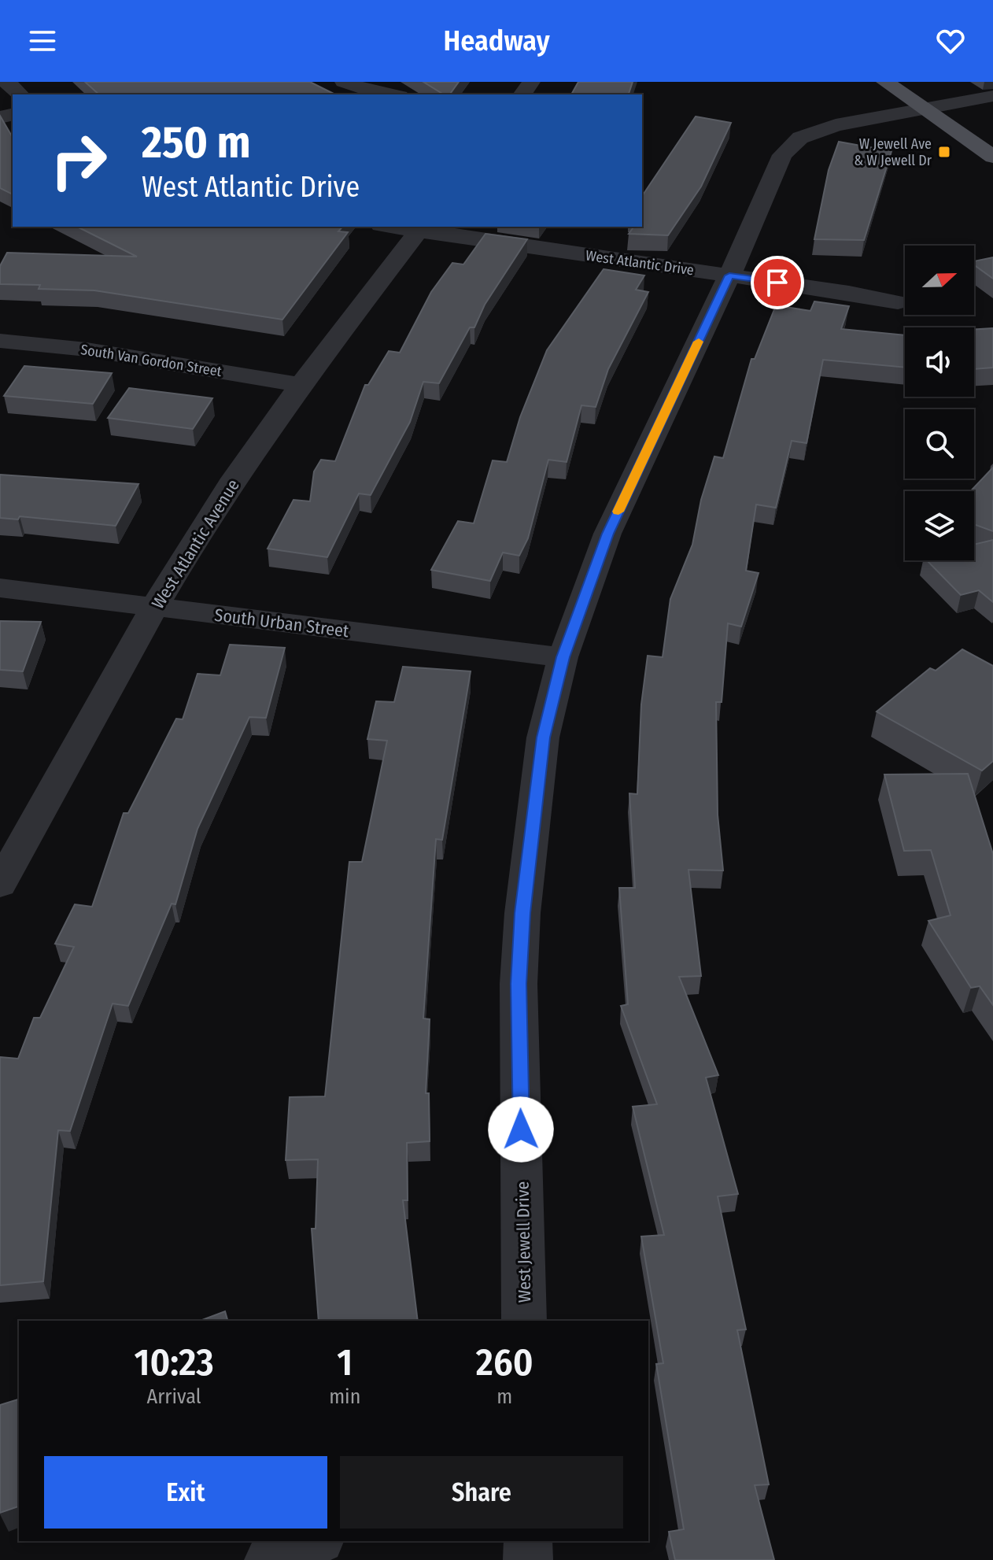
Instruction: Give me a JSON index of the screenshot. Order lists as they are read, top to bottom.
{
  "streets": {
    "street": [
      "West Atlantic Drive",
      "South Van Gordon Street",
      "West Atlantic Avenue",
      "South Urban Street",
      "West Jewell Drive"
    ]
  },
  "crossings": [
    ["West Atlantic Drive", "West Atlantic Avenue"],
    ["West Atlantic Drive", "West Jewell Drive"],
    ["South Van Gordon Street", "West Atlantic Avenue"],
    ["West Atlantic Avenue", "South Urban Street"],
    ["South Urban Street", "West Jewell Drive"]
  ],
  "places": {
    "transit": ["W Jewell Ave & W Jewell Dr"]
  },
  "north": "right",
  "page": {
    "header": "Headway",
    "turn": ["250 m", "West Atlantic Drive"],
    "eta": [
      "10:23",
      "Arrival",
      "1",
      "min",
      "260",
      "m"
    ],
    "buttons": ["Exit", "Share"]
  }
}
